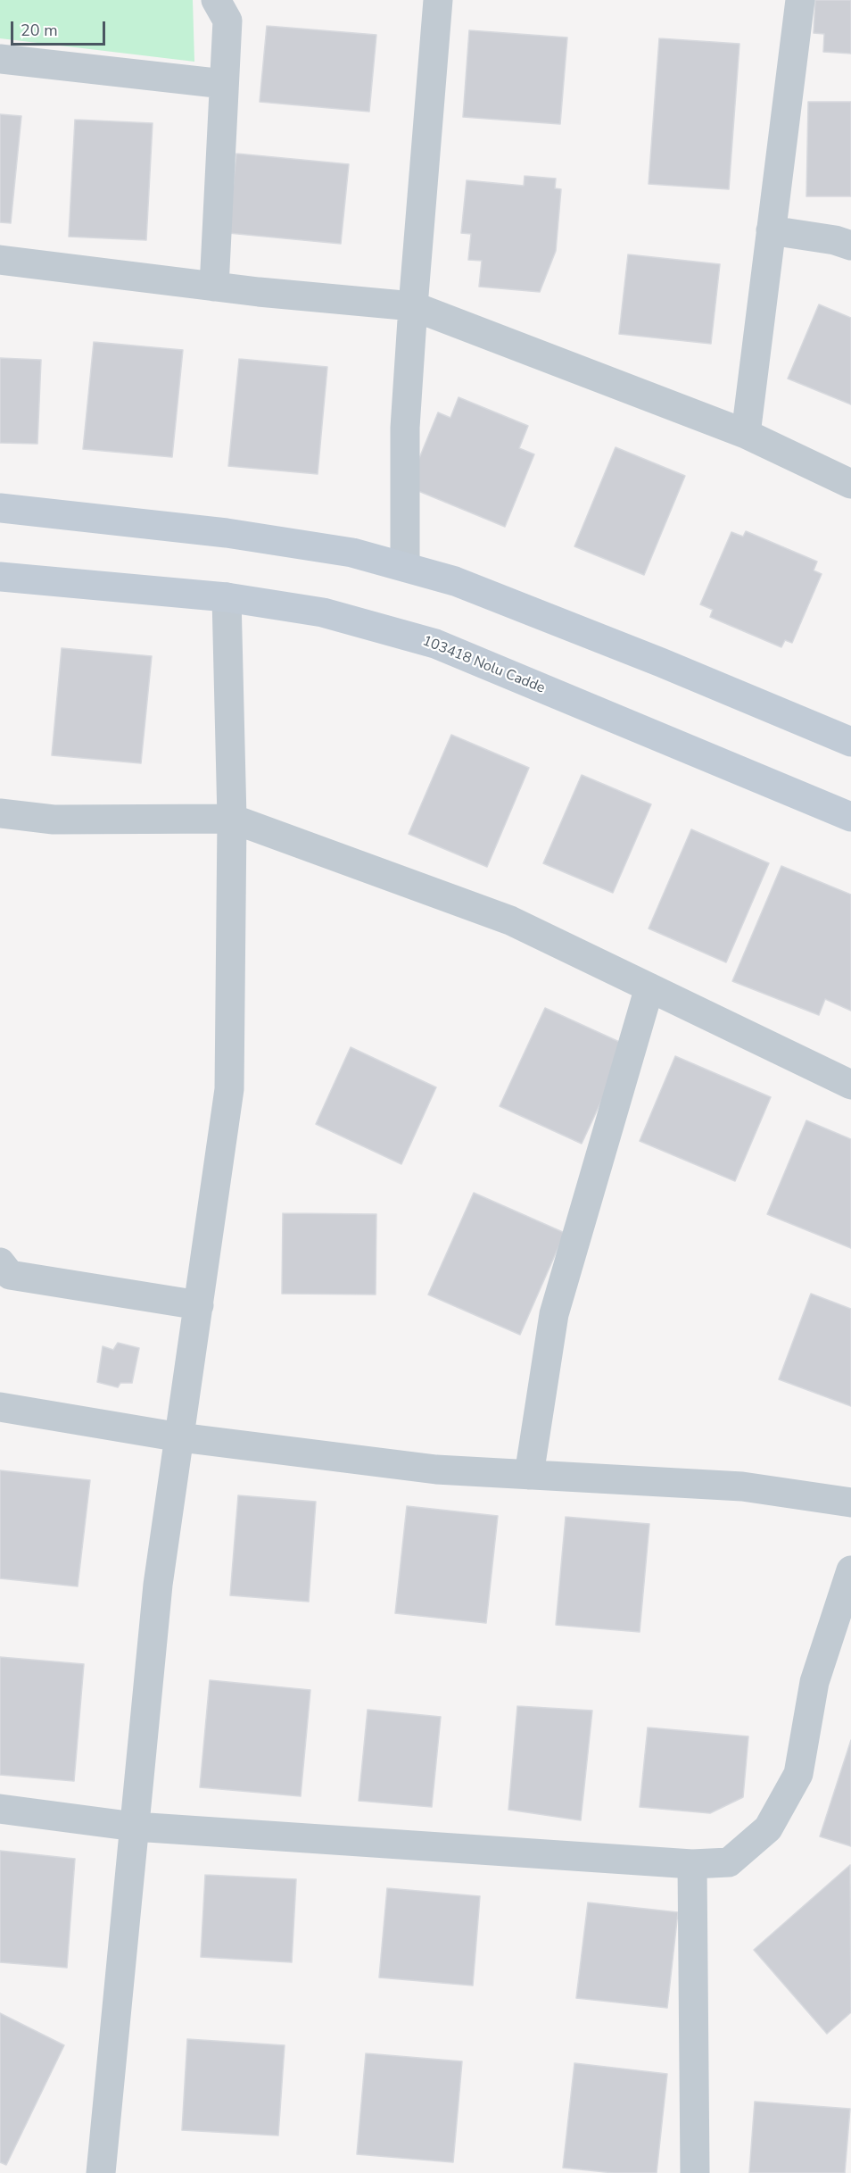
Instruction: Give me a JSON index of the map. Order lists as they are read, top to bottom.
{
  "streets": {
    "main road": ["103418 Nolu Cadde"]
  },
  "scale_bar": "20 m"
}
